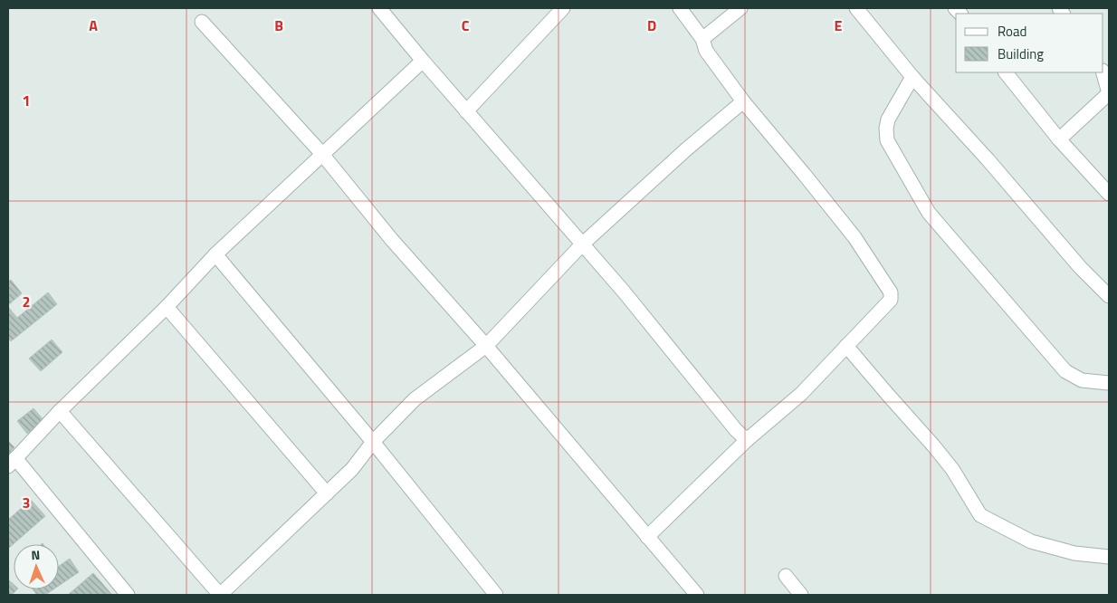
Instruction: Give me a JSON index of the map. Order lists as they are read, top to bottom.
{
  "legend": ["Road", "Building"],
  "north": "top",
  "grid": {
    "columns": [
      "A",
      "B",
      "C",
      "D",
      "E"
    ],
    "rows": ["1", "2", "3"]
  }
}
